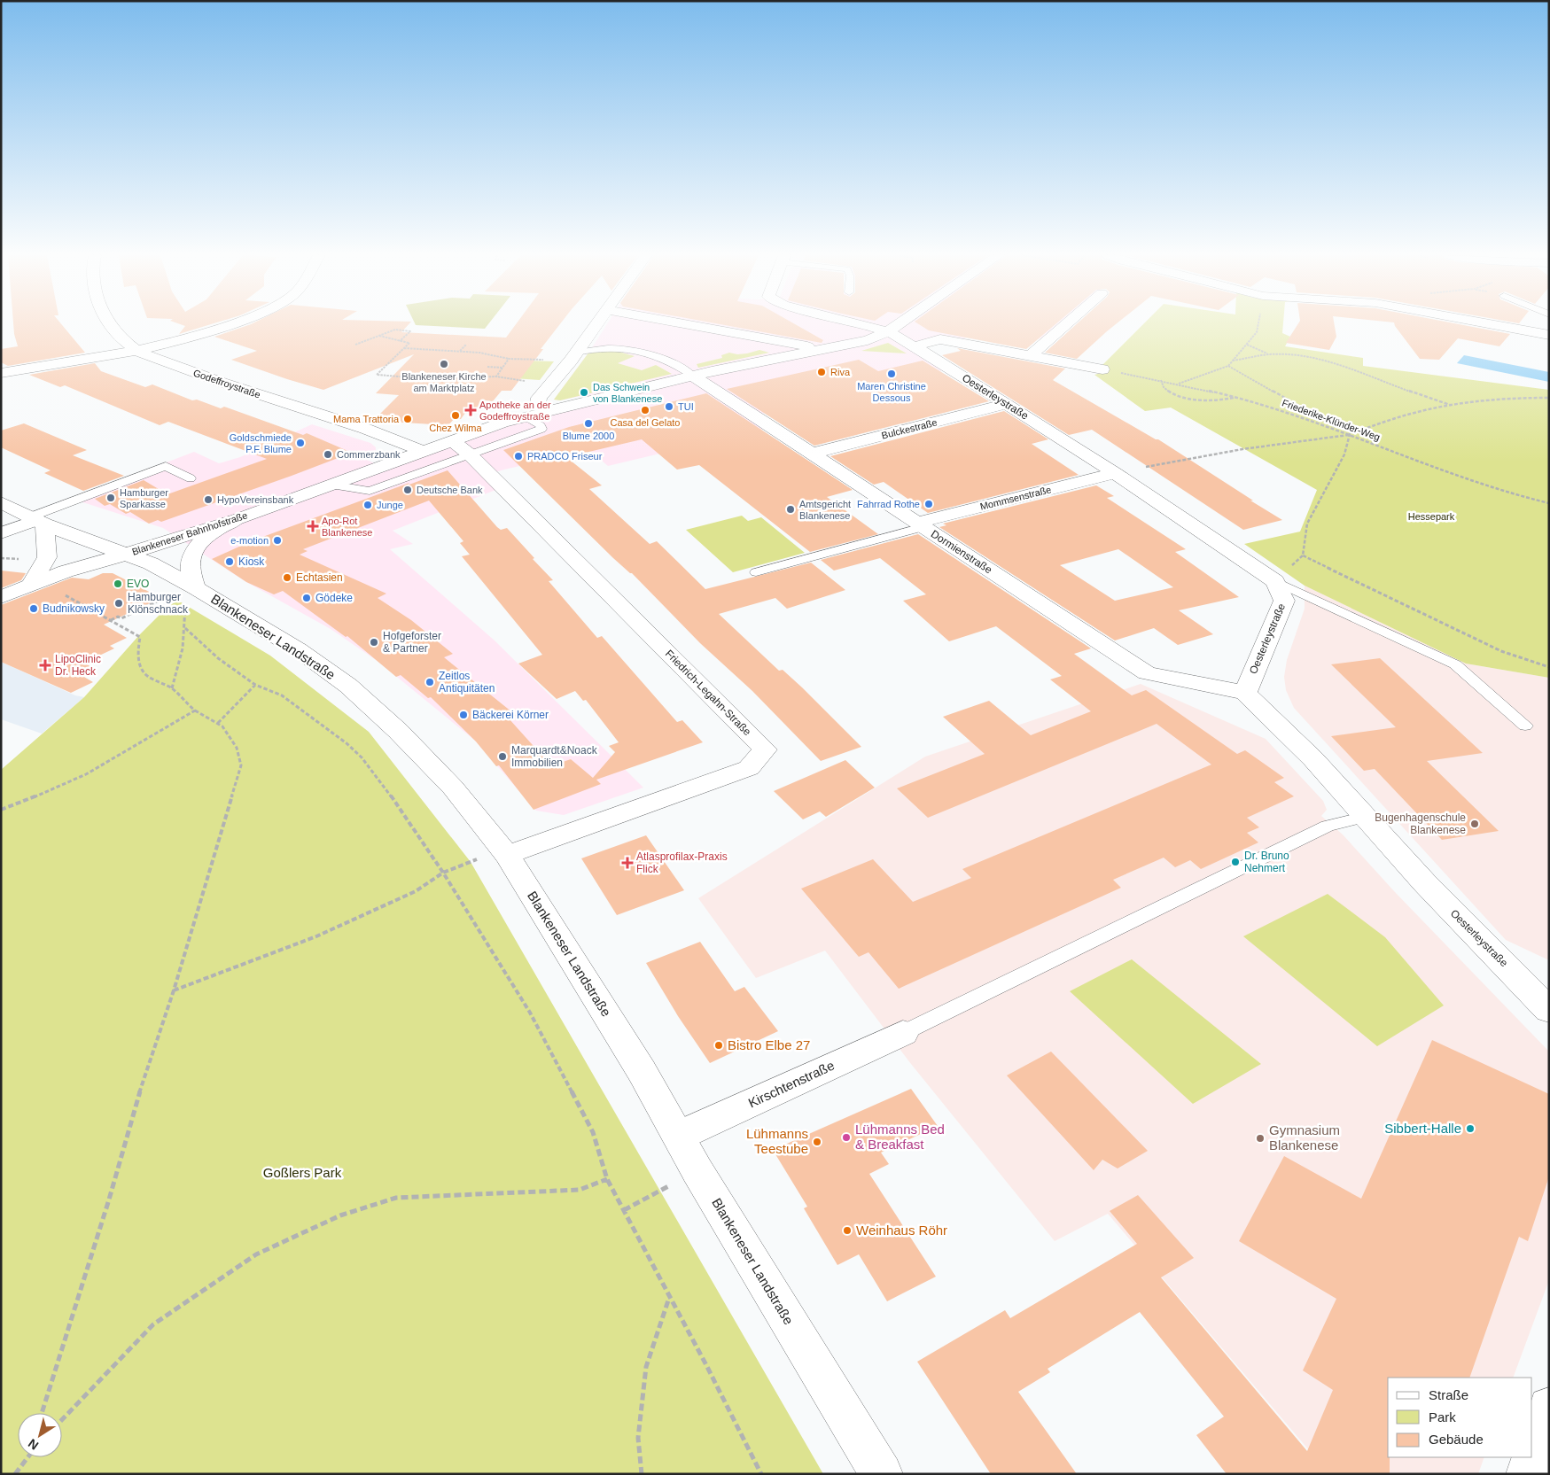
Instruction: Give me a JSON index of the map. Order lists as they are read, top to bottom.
{
  "streets": {
    "street": [
      "Godeffroystraße",
      "Oesterleystraße",
      "Bulckestraße",
      "Mommsenstraße",
      "Blankeneser Bahnhofstraße",
      "Dormienstraße",
      "Blankeneser Landstraße",
      "Friedrich-Legahn-Straße",
      "Kirschtenstraße"
    ],
    "path": ["Friederike-Klünder-Weg"]
  },
  "crossings": [
    ["Godeffroystraße", "Blankeneser Bahnhofstraße"],
    ["Oesterleystraße", "Bulckestraße"],
    ["Oesterleystraße", "Mommsenstraße"],
    ["Oesterleystraße", "Blankeneser Bahnhofstraße"],
    ["Oesterleystraße", "Dormienstraße"],
    ["Bulckestraße", "Dormienstraße"],
    ["Mommsenstraße", "Dormienstraße"],
    ["Blankeneser Bahnhofstraße", "Dormienstraße"],
    ["Blankeneser Bahnhofstraße", "Blankeneser Landstraße"],
    ["Blankeneser Bahnhofstraße", "Friedrich-Legahn-Straße"],
    ["Blankeneser Landstraße", "Friedrich-Legahn-Straße"],
    ["Blankeneser Landstraße", "Kirschtenstraße"]
  ],
  "parks": ["Hessepark", "Goßlers Park"],
  "places": {
    "other": [
      "Blankeneser Kirche am Marktplatz",
      "Riva",
      "Maren Christine Dessous",
      "Das Schwein von Blankenese",
      "TUI",
      "Casa del Gelato",
      "Chez Wilma",
      "Mama Trattoria",
      "Blume 2000",
      "Goldschmiede P.F. Blume",
      "Commerzbank",
      "PRADCO Friseur",
      "Deutsche Bank",
      "Hamburger Sparkasse",
      "HypoVereinsbank",
      "Fahrrad Rothe",
      "Junge",
      "Amtsgericht Blankenese",
      "e-motion",
      "Kiosk",
      "Echtasien",
      "EVO",
      "Gödeke",
      "Hamburger Klönschnack",
      "Budnikowsky",
      "Hofgeforster & Partner",
      "Zeitlos Antiquitäten",
      "Bäckerei Körner",
      "Marquardt&Noack Immobilien",
      "Bugenhagenschule Blankenese",
      "Dr. Bruno Nehmert",
      "Bistro Elbe 27",
      "Sibbert-Halle",
      "Lühmanns Bed & Breakfast",
      "Gymnasium Blankenese",
      "Lühmanns Teestube",
      "Weinhaus Röhr"
    ],
    "health": [
      "Apotheke an der Godeffroystraße",
      "Apo-Rot Blankenese",
      "LipoClinic Dr. Heck",
      "Atlasprofilax-Praxis Flick"
    ]
  },
  "legend": ["Straße", "Park", "Gebäude"],
  "north": "bottom left"
}
